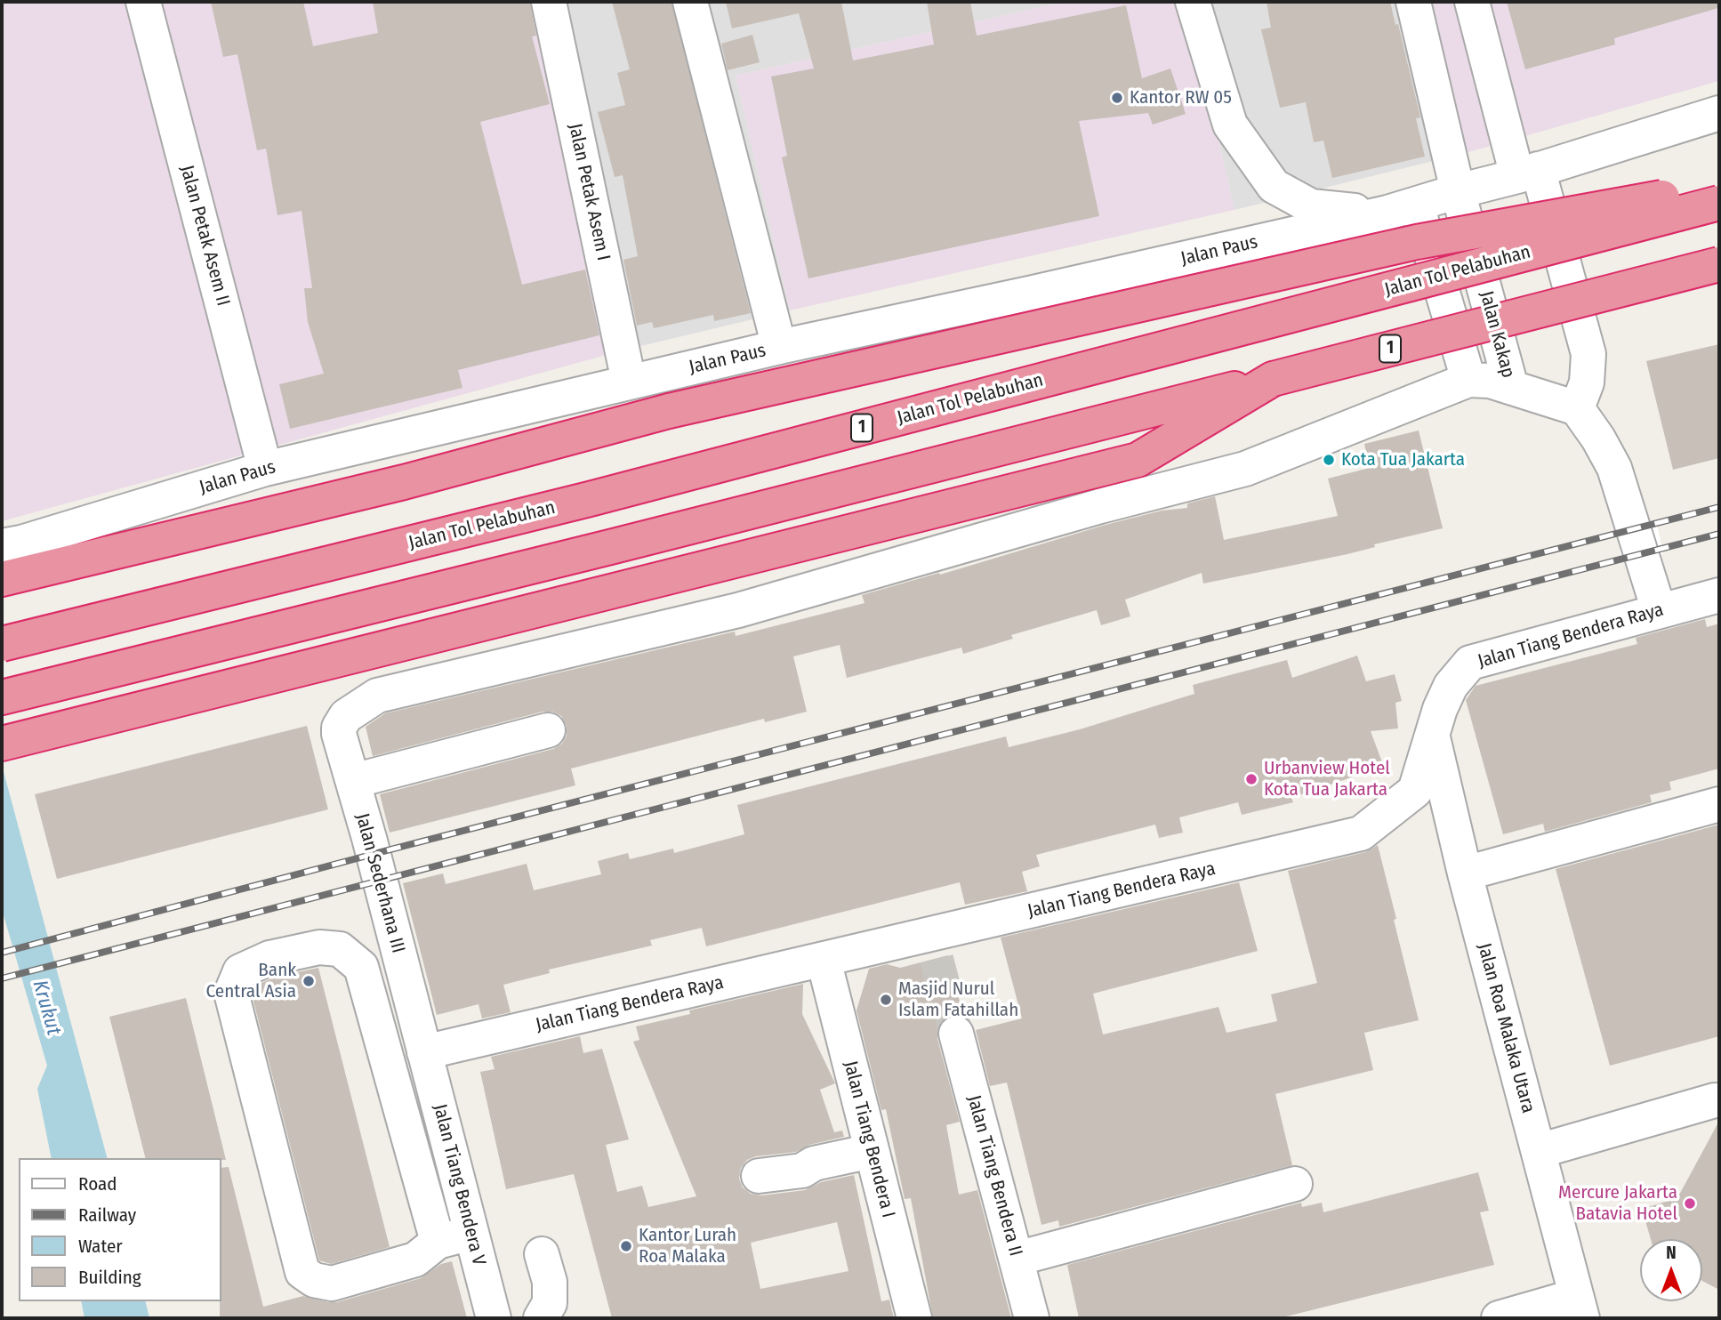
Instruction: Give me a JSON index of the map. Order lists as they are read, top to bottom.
{
  "streets": {
    "highway": ["Jalan Tol Pelabuhan", "1"],
    "street": [
      "Jalan Petak Asem I",
      "Jalan Petak Asem II",
      "Jalan Paus",
      "Jalan Kakap",
      "Jalan Tiang Bendera Raya",
      "Jalan Sederhana III",
      "Jalan Roa Malaka Utara",
      "Jalan Tiang Bendera I",
      "Jalan Tiang Bendera II",
      "Jalan Tiang Bendera V"
    ]
  },
  "crossings": [
    ["Jalan Petak Asem I", "Jalan Paus"],
    ["Jalan Petak Asem II", "Jalan Paus"],
    ["Jalan Paus", "Jalan Kakap"],
    ["Jalan Tiang Bendera Raya", "Jalan Sederhana III"],
    ["Jalan Tiang Bendera Raya", "Jalan Roa Malaka Utara"],
    ["Jalan Tiang Bendera Raya", "Jalan Tiang Bendera I"],
    ["Jalan Tiang Bendera Raya", "Jalan Tiang Bendera V"],
    ["Jalan Sederhana III", "Jalan Tiang Bendera V"]
  ],
  "water": ["Krukut"],
  "places": [
    "Kantor RW 05",
    "Kota Tua Jakarta",
    "Urbanview Hotel Kota Tua Jakarta",
    "Bank Central Asia",
    "Masjid Nurul Islam Fatahillah",
    "Mercure Jakarta Batavia Hotel",
    "Kantor Lurah Roa Malaka"
  ],
  "legend": [
    "Road",
    "Railway",
    "Water",
    "Building"
  ],
  "north": "top"
}
